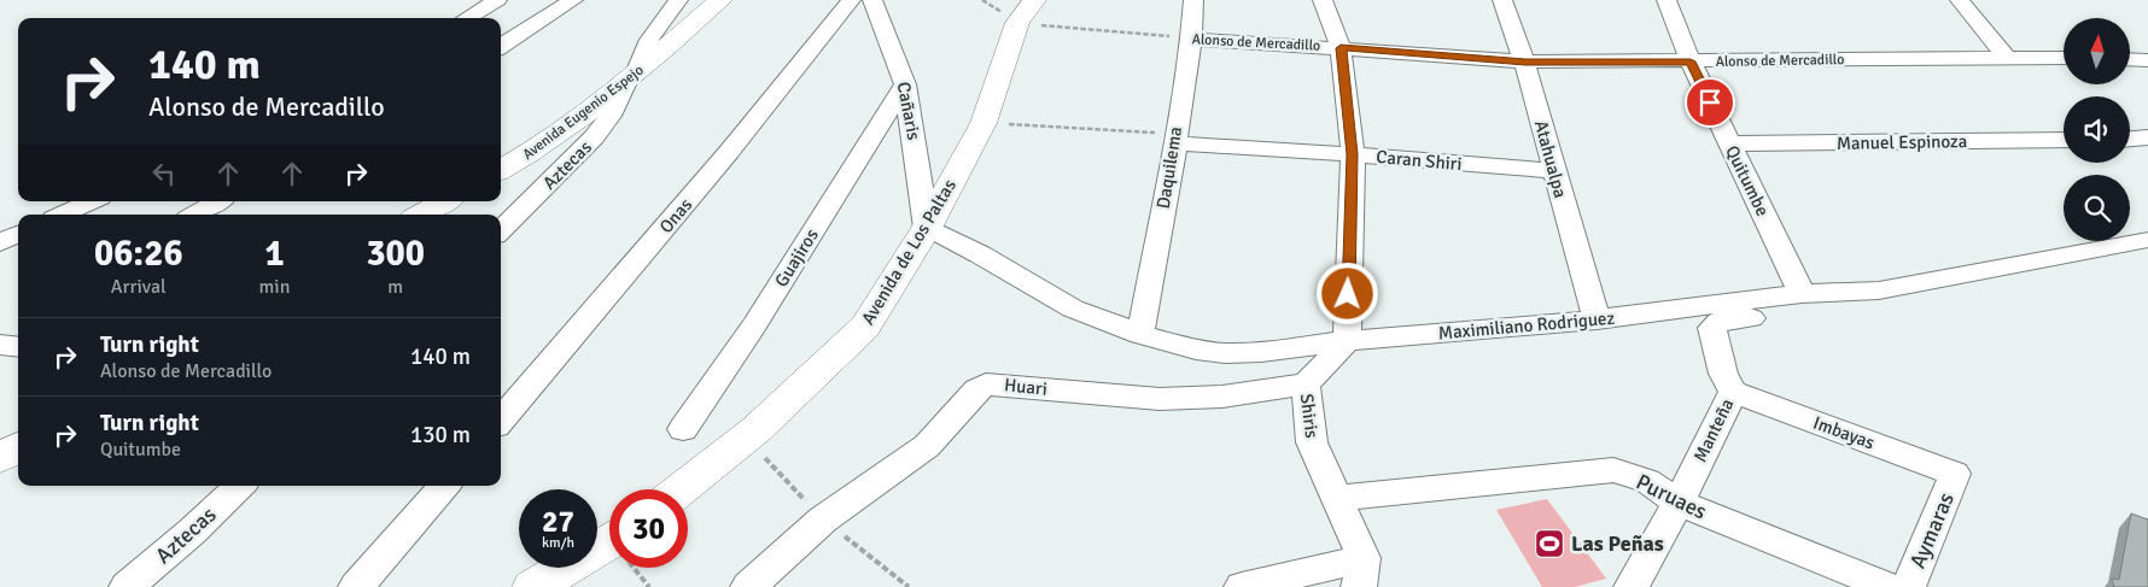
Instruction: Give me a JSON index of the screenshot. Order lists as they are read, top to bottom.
{
  "streets": {
    "main road": ["Avenida Eugenio Espejo", "Avenida de Los Paltas"],
    "street": [
      "Alonso de Mercadillo",
      "Cañaris",
      "Manuel Espinoza",
      "Atahualpa",
      "Caran Shiri",
      "Aztecas",
      "Daquilema",
      "Quitumbe",
      "Onas",
      "Guajiros",
      "Maximiliano Rodriguez",
      "Huari",
      "Shiris",
      "Manteña",
      "Imbayas",
      "Puruaes",
      "Aymaras"
    ]
  },
  "crossings": [
    ["Alonso de Mercadillo", "Atahualpa"],
    ["Alonso de Mercadillo", "Daquilema"],
    ["Alonso de Mercadillo", "Quitumbe"],
    ["Alonso de Mercadillo", "Avenida de Los Paltas"],
    ["Cañaris", "Avenida de Los Paltas"],
    ["Cañaris", "Guajiros"],
    ["Cañaris", "Maximiliano Rodriguez"],
    ["Avenida Eugenio Espejo", "Aztecas"],
    ["Manuel Espinoza", "Quitumbe"],
    ["Atahualpa", "Caran Shiri"],
    ["Atahualpa", "Maximiliano Rodriguez"],
    ["Caran Shiri", "Daquilema"],
    ["Daquilema", "Maximiliano Rodriguez"],
    ["Quitumbe", "Maximiliano Rodriguez"],
    ["Avenida de Los Paltas", "Maximiliano Rodriguez"],
    ["Maximiliano Rodriguez", "Shiris"],
    ["Maximiliano Rodriguez", "Manteña"],
    ["Huari", "Shiris"],
    ["Shiris", "Puruaes"],
    ["Manteña", "Imbayas"],
    ["Manteña", "Puruaes"],
    ["Imbayas", "Aymaras"]
  ],
  "places": {
    "sports": ["Las Peñas"]
  },
  "north": "top",
  "page": {
    "turn": ["140 m", "Alonso de Mercadillo"],
    "eta": [
      "06:26",
      "Arrival",
      "1",
      "min",
      "300",
      "m"
    ],
    "list": [
      {
        "name": "Turn right",
        "note": "Alonso de Mercadillo",
        "value": "140 m"
      },
      {
        "name": "Turn right",
        "note": "Quitumbe",
        "value": "130 m"
      }
    ],
    "speed": "27 km/h",
    "limit": "30"
  }
}
